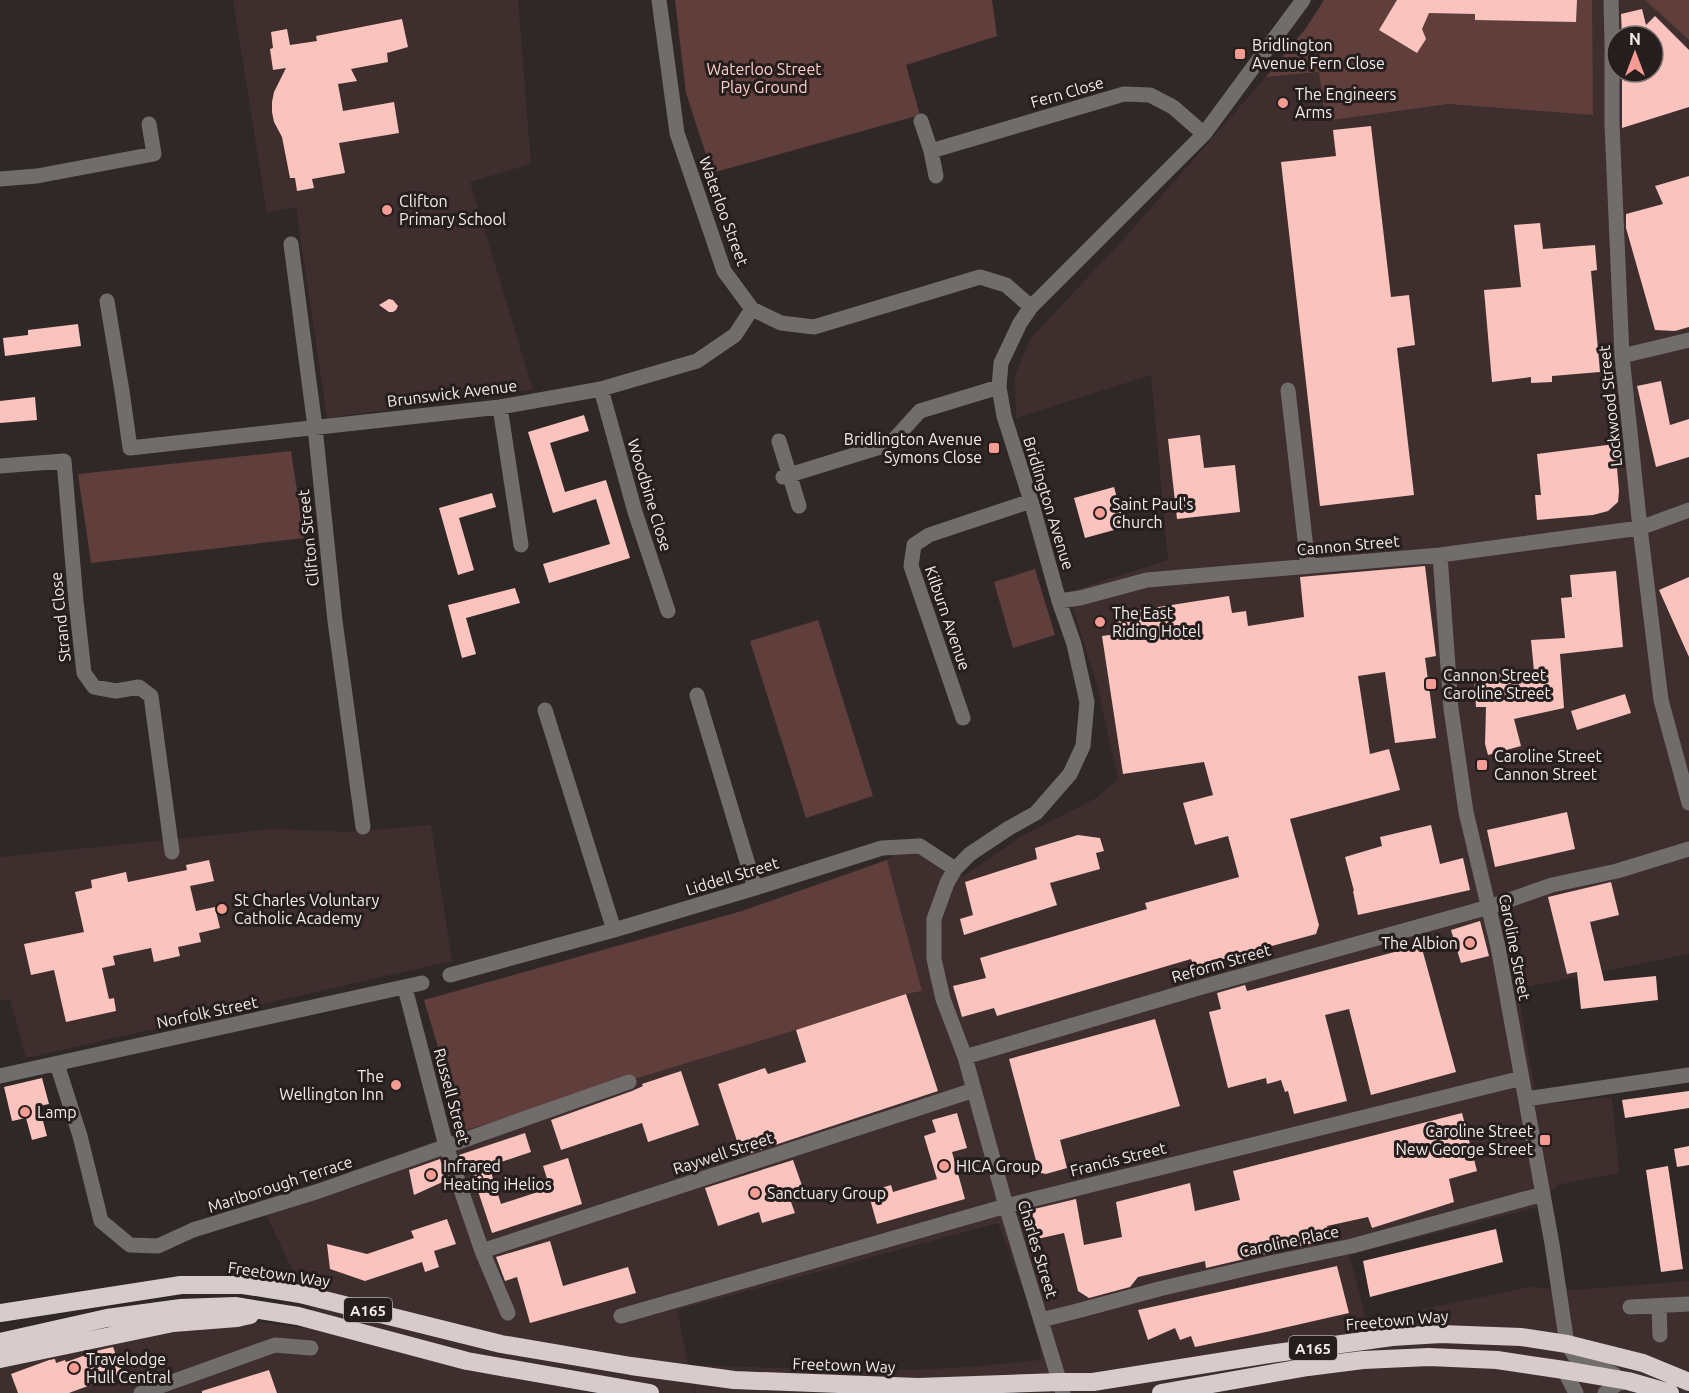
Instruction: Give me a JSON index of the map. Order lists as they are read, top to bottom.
{
  "streets": {
    "highway": ["Freetown Way", "A165"],
    "street": [
      "Fern Close",
      "Waterloo Street",
      "Brunswick Avenue",
      "Lockwood Street",
      "Woodbine Close",
      "Bridlington Avenue",
      "Clifton Street",
      "Cannon Street",
      "Strand Close",
      "Kilburn Avenue",
      "Liddell Street",
      "Caroline Street",
      "Reform Street",
      "Norfolk Street",
      "Russell Street",
      "Raywell Street",
      "Francis Street",
      "Marlborough Terrace",
      "Caroline Place",
      "Charles Street"
    ]
  },
  "crossings": [
    ["Fern Close", "Bridlington Avenue"],
    ["Waterloo Street", "Brunswick Avenue"],
    ["Waterloo Street", "Bridlington Avenue"],
    ["Brunswick Avenue", "Woodbine Close"],
    ["Brunswick Avenue", "Clifton Street"],
    ["Lockwood Street", "Cannon Street"],
    ["Bridlington Avenue", "Cannon Street"],
    ["Bridlington Avenue", "Kilburn Avenue"],
    ["Bridlington Avenue", "Liddell Street"],
    ["Bridlington Avenue", "Reform Street"],
    ["Bridlington Avenue", "Charles Street"],
    ["Cannon Street", "Caroline Street"],
    ["Caroline Street", "Reform Street"],
    ["Caroline Street", "Francis Street"],
    ["Caroline Street", "Caroline Place"],
    ["Caroline Street", "Freetown Way"],
    ["Reform Street", "Charles Street"],
    ["Norfolk Street", "Russell Street"],
    ["Norfolk Street", "Marlborough Terrace"],
    ["Russell Street", "Raywell Street"],
    ["Russell Street", "Marlborough Terrace"],
    ["Raywell Street", "Charles Street"],
    ["Francis Street", "Charles Street"],
    ["Caroline Place", "Charles Street"],
    ["Charles Street", "Freetown Way"]
  ],
  "parks": ["Waterloo Street Play Ground"],
  "places": {
    "transit": [
      "Bridlington Avenue Fern Close",
      "Bridlington Avenue Symons Close",
      "Cannon Street Caroline Street",
      "Caroline Street Cannon Street",
      "Caroline Street New George Street"
    ],
    "other": [
      "The Engineers Arms",
      "Clifton Primary School",
      "Saint Paul's Church",
      "The East Riding Hotel",
      "St Charles Voluntary Catholic Academy",
      "The Albion",
      "The Wellington Inn",
      "Lamp",
      "HICA Group",
      "Infrared Heating iHelios",
      "Sanctuary Group",
      "Travelodge Hull Central"
    ]
  },
  "north": "top"
}
